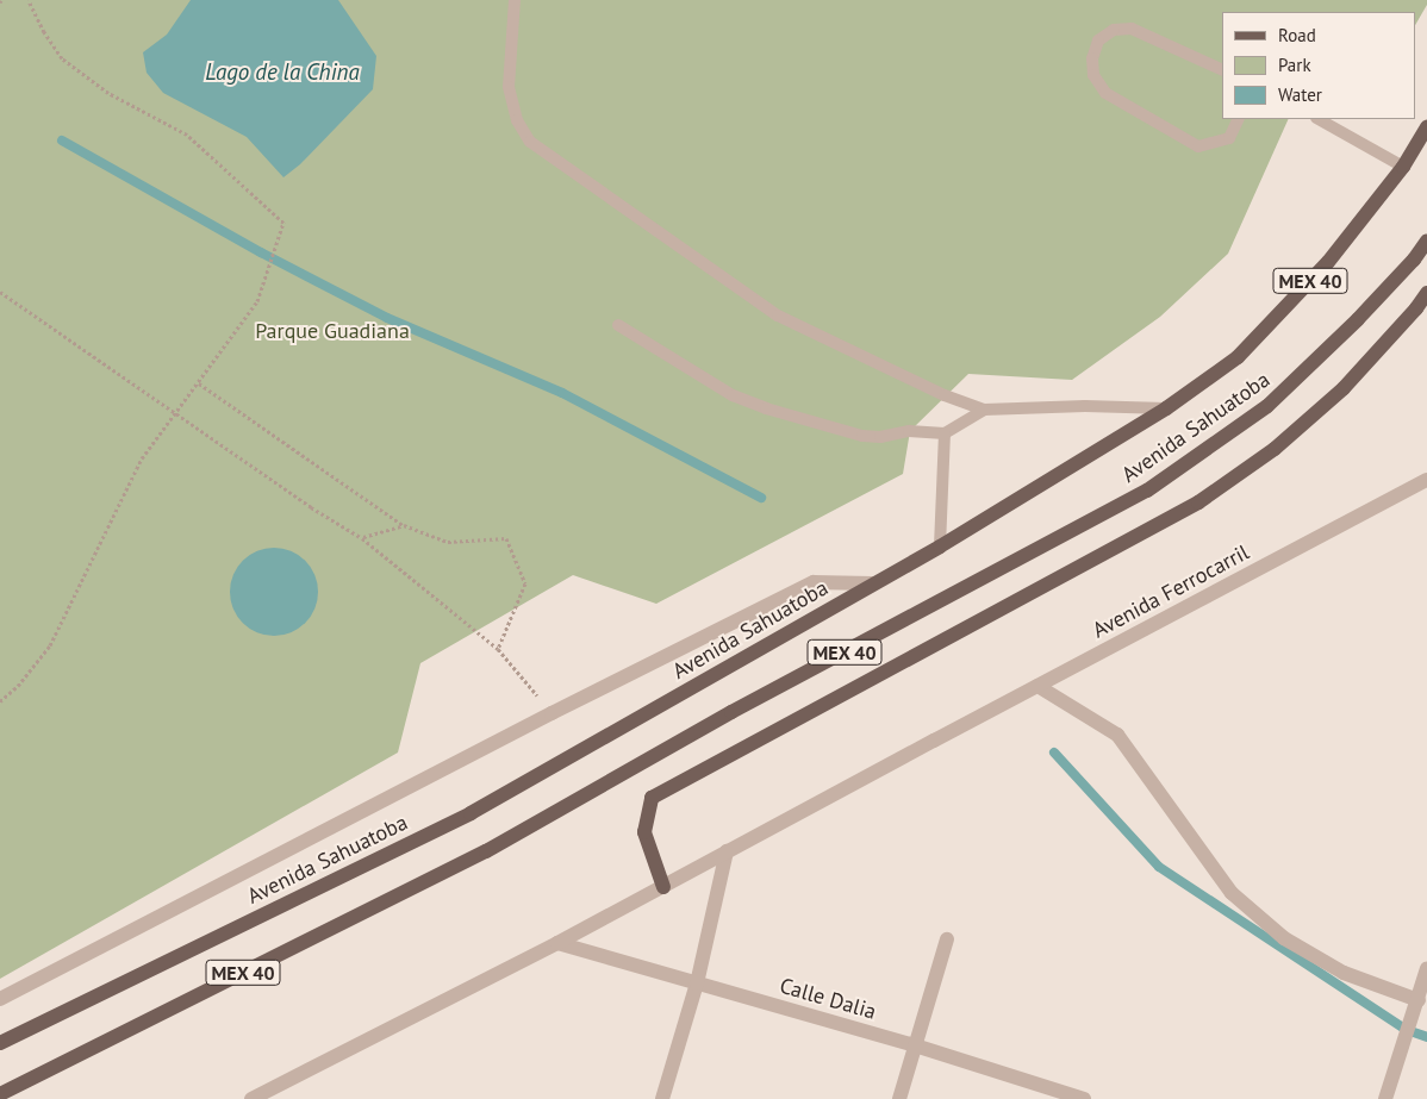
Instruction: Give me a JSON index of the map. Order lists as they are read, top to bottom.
{
  "streets": {
    "main road": ["MEX 40", "Avenida Sahuatoba"],
    "street": ["Avenida Ferrocarril", "Calle Dalia"]
  },
  "water": ["Lago de la China"],
  "parks": ["Parque Guadiana"],
  "legend": ["Road", "Park", "Water"]
}
